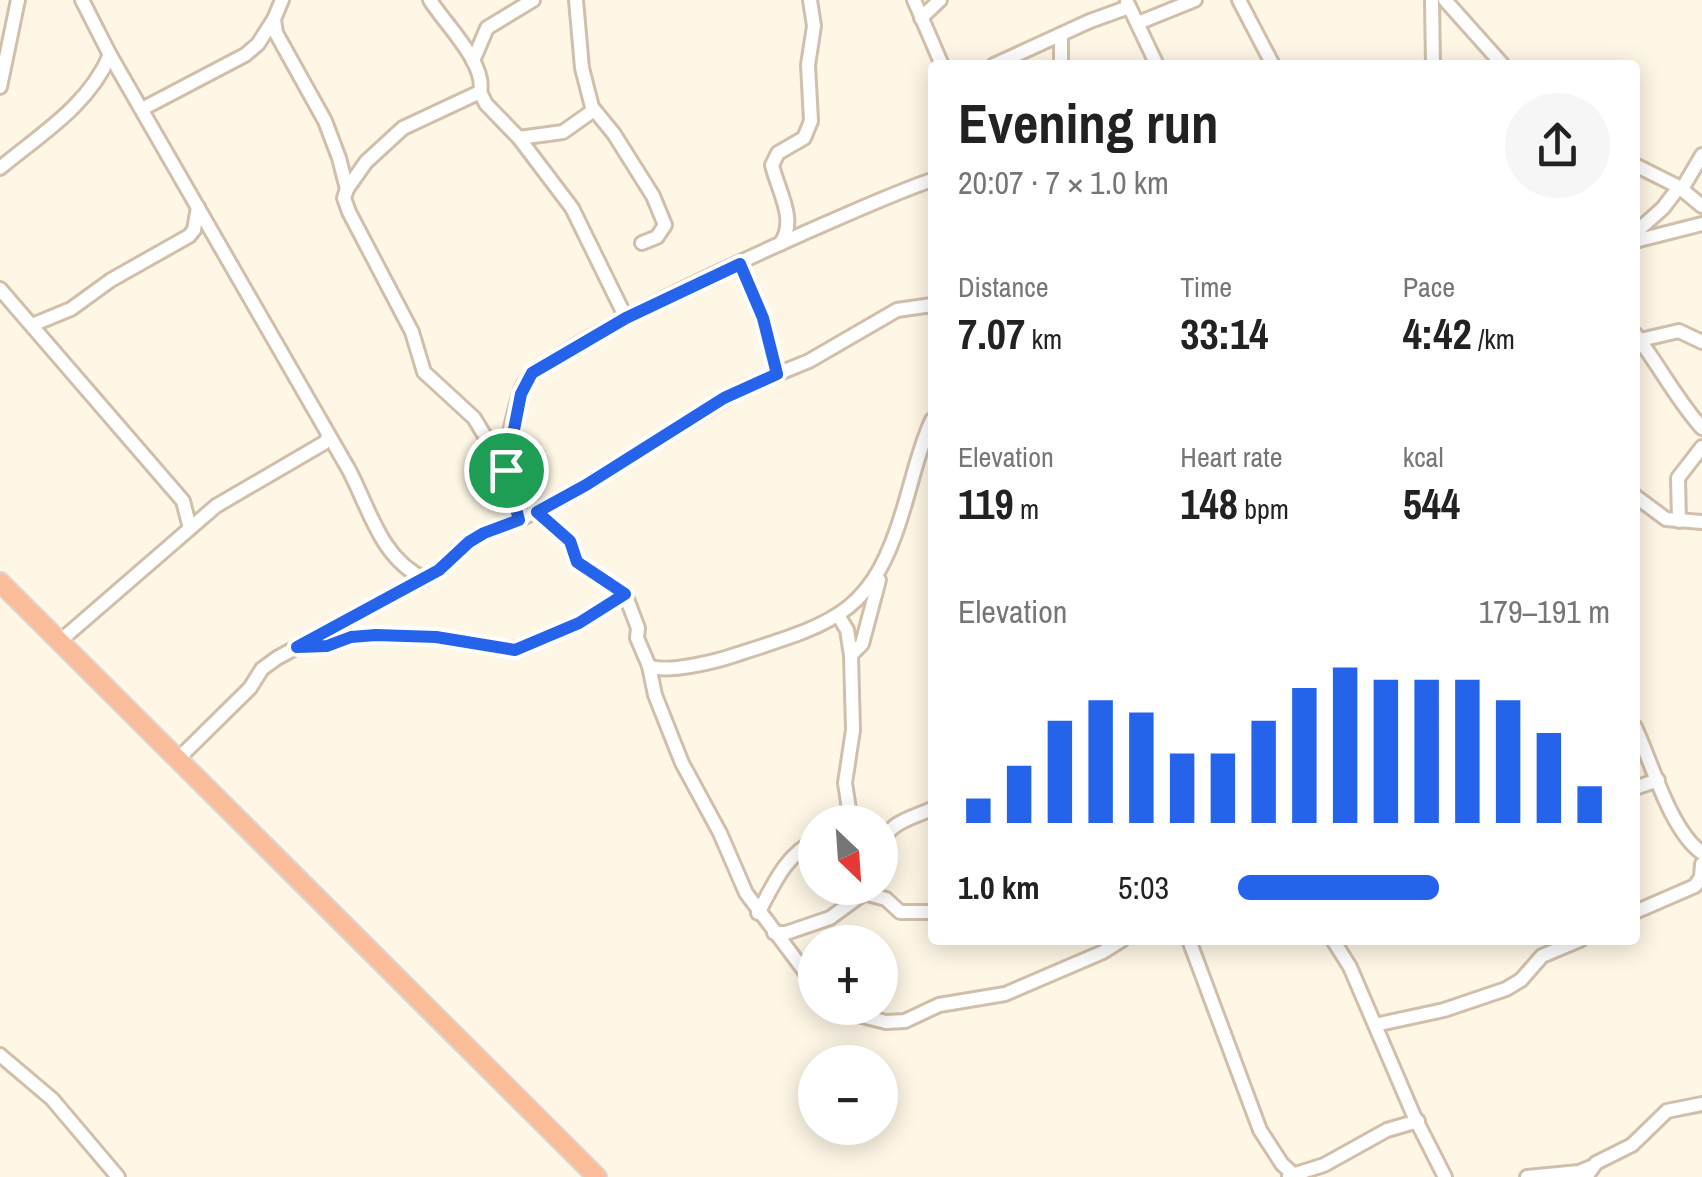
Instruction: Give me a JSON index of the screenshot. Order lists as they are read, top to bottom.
{
  "north": "bottom right",
  "page": {
    "heading": ["Evening run", "20:07 · 7 × 1.0 km"],
    "stats": [
      ["Distance", "7.07 km"],
      ["Time", "33:14"],
      ["Pace", "4:42 /km"],
      ["Elevation", "119 m"],
      ["Heart rate", "148 bpm"],
      ["kcal", "544"]
    ],
    "chart": ["Elevation", "179–191 m"],
    "map_buttons": ["+", "−"],
    "list": [
      {
        "name": "1.0 km",
        "note": "5:03"
      }
    ]
  }
}
